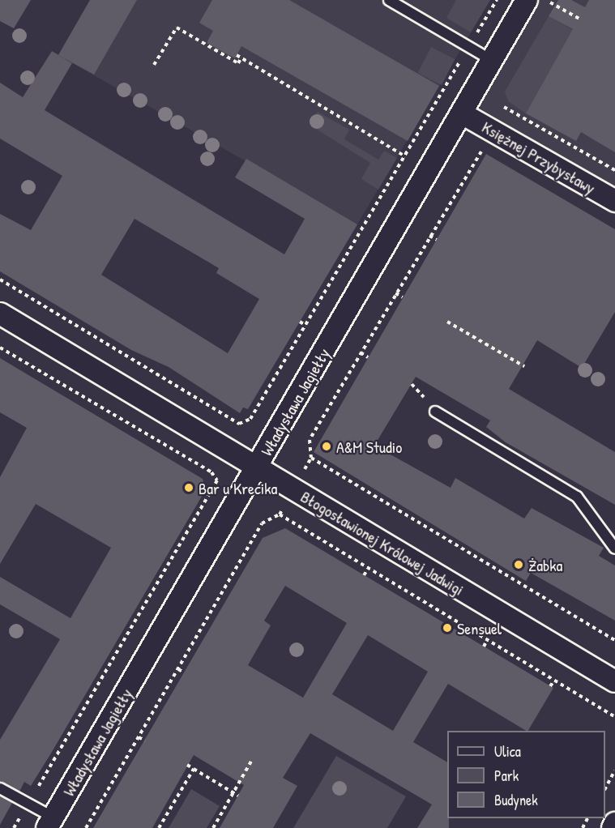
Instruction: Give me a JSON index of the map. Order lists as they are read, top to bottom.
{
  "streets": {
    "street": ["Księżnej Przybysławy", "Władysława Jagiełły", "Błogosławionej Królowej Jadwigi"]
  },
  "crossings": [
    ["Księżnej Przybysławy", "Władysława Jagiełły"],
    ["Władysława Jagiełły", "Błogosławionej Królowej Jadwigi"]
  ],
  "places": [
    "A&M Studio",
    "Bar u Krecika",
    "Żabka",
    "Sensuel"
  ],
  "legend": ["Ulica", "Park", "Budynek"]
}
